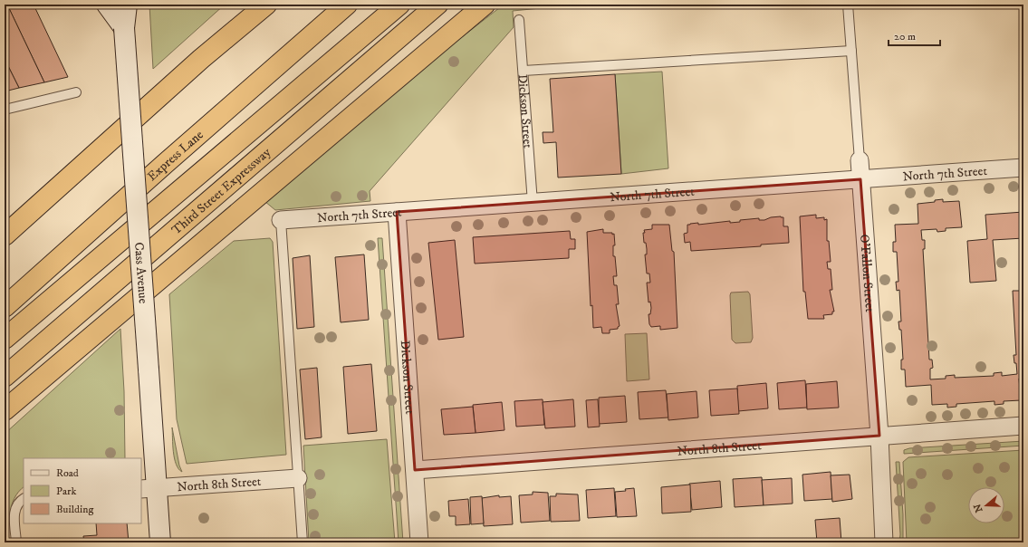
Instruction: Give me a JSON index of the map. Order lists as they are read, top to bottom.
{
  "streets": {
    "highway": ["Express Lane", "Third Street Expressway"],
    "main road": ["Cass Avenue"],
    "street": [
      "Dickson Street",
      "North 7th Street",
      "O'Fallon Street",
      "North 8th Street"
    ]
  },
  "crossings": [
    ["Dickson Street", "North 7th Street"],
    ["Dickson Street", "North 8th Street"],
    ["North 7th Street", "O'Fallon Street"],
    ["Cass Avenue", "North 8th Street"],
    ["O'Fallon Street", "North 8th Street"]
  ],
  "legend": ["Road", "Park", "Building"],
  "scale_bar": "20 m",
  "north": "left"
}
